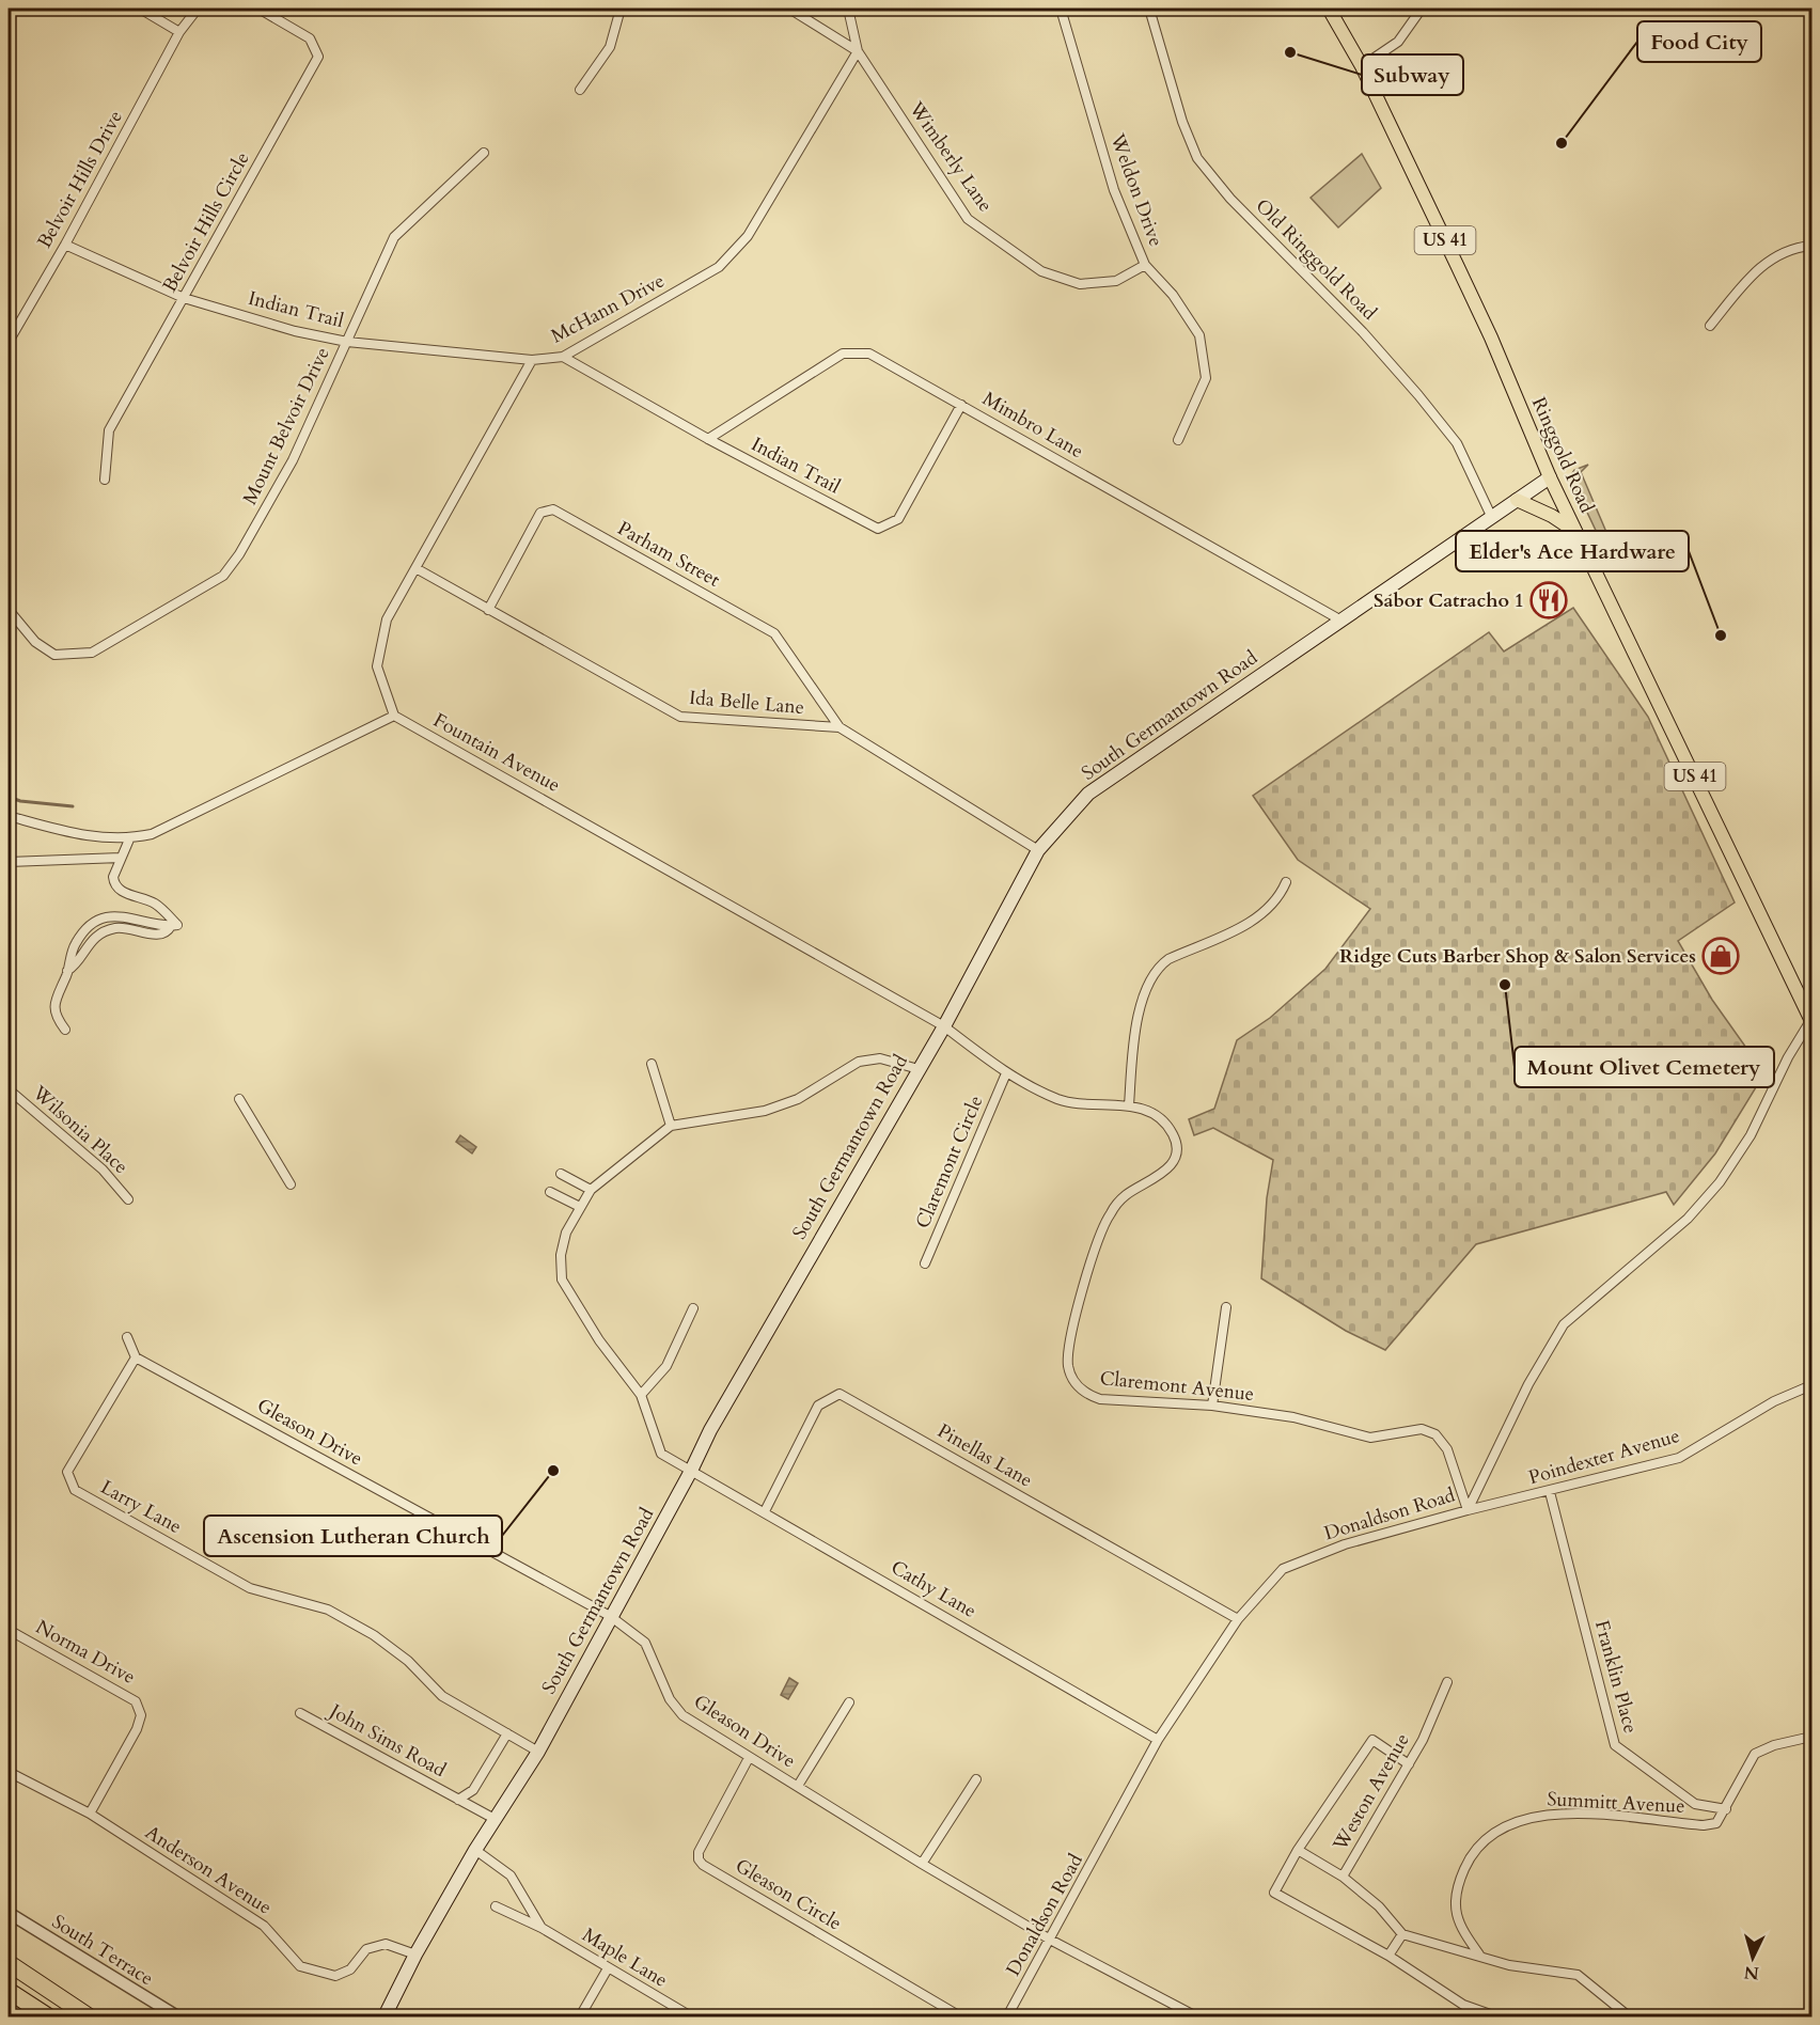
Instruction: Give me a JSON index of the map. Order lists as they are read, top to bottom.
{
  "streets": {
    "main road": ["US 41", "Ringgold Road", "South Germantown Road"],
    "street": [
      "Wimberly Lane",
      "Belvoir Hills Drive",
      "Weldon Drive",
      "Belvoir Hills Circle",
      "Old Ringgold Road",
      "McHann Drive",
      "Indian Trail",
      "Mimbro Lane",
      "Mount Belvoir Drive",
      "Parham Street",
      "Ida Belle Lane",
      "Fountain Avenue",
      "Wilsonia Place",
      "Claremont Circle",
      "Claremont Avenue",
      "Gleason Drive",
      "Pinellas Lane",
      "Poindexter Avenue",
      "Larry Lane",
      "Donaldson Road",
      "Cathy Lane",
      "Norma Drive",
      "Franklin Place",
      "John Sims Road",
      "Weston Avenue",
      "Summitt Avenue",
      "Anderson Avenue",
      "Gleason Circle",
      "South Terrace",
      "Maple Lane"
    ]
  },
  "crossings": [
    ["Wimberly Lane", "Weldon Drive"],
    ["Wimberly Lane", "McHann Drive"],
    ["Belvoir Hills Drive", "Indian Trail"],
    ["Belvoir Hills Circle", "Indian Trail"],
    ["Old Ringgold Road", "South Germantown Road"],
    ["McHann Drive", "Indian Trail"],
    ["Indian Trail", "Mimbro Lane"],
    ["Indian Trail", "Mount Belvoir Drive"],
    ["Mimbro Lane", "South Germantown Road"],
    ["Ringgold Road", "South Germantown Road"],
    ["Ringgold Road", "Donaldson Road"],
    ["Parham Street", "Ida Belle Lane"],
    ["Ida Belle Lane", "South Germantown Road"],
    ["South Germantown Road", "Fountain Avenue"],
    ["South Germantown Road", "Claremont Avenue"],
    ["South Germantown Road", "Gleason Drive"],
    ["South Germantown Road", "Larry Lane"],
    ["South Germantown Road", "Cathy Lane"],
    ["South Germantown Road", "John Sims Road"],
    ["South Germantown Road", "Anderson Avenue"],
    ["South Germantown Road", "Maple Lane"],
    ["Fountain Avenue", "Claremont Avenue"],
    ["Claremont Circle", "Claremont Avenue"],
    ["Claremont Avenue", "Poindexter Avenue"],
    ["Claremont Avenue", "Donaldson Road"],
    ["Gleason Drive", "Larry Lane"],
    ["Gleason Drive", "Donaldson Road"],
    ["Gleason Drive", "Gleason Circle"],
    ["Pinellas Lane", "Donaldson Road"],
    ["Pinellas Lane", "Cathy Lane"],
    ["Poindexter Avenue", "Donaldson Road"],
    ["Poindexter Avenue", "Franklin Place"],
    ["Larry Lane", "John Sims Road"],
    ["Donaldson Road", "Cathy Lane"],
    ["Norma Drive", "Anderson Avenue"],
    ["Franklin Place", "Summitt Avenue"]
  ],
  "places": {
    "other": [
      "Subway",
      "Food City",
      "Elder's Ace Hardware",
      "Mount Olivet Cemetery",
      "Ascension Lutheran Church"
    ],
    "restaurant": ["Sabor Catracho 1"],
    "shop": ["Ridge Cuts Barber Shop & Salon Services"]
  },
  "north": "bottom"
}
